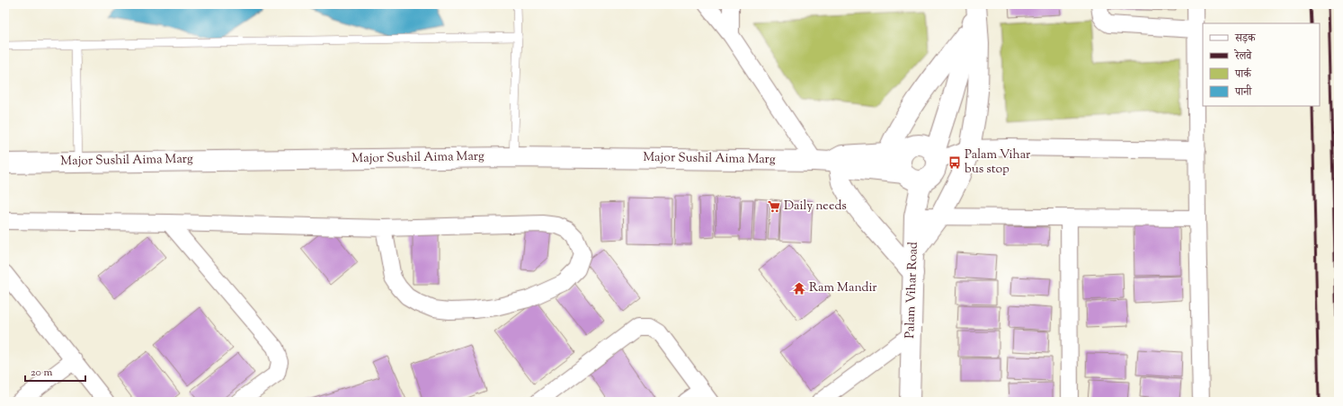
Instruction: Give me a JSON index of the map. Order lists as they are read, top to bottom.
{
  "streets": {
    "street": ["Major Sushil Aima Marg", "Palam Vihar Road"]
  },
  "crossings": [
    ["Major Sushil Aima Marg", "Palam Vihar Road"]
  ],
  "places": {
    "bus stop": ["Palam Vihar bus stop"],
    "supermarket": ["Daily needs"],
    "temple": ["Ram Mandir"]
  },
  "legend": [
    "सड़क",
    "रेलवे",
    "पार्क",
    "पानी"
  ],
  "scale_bar": "20 m"
}
